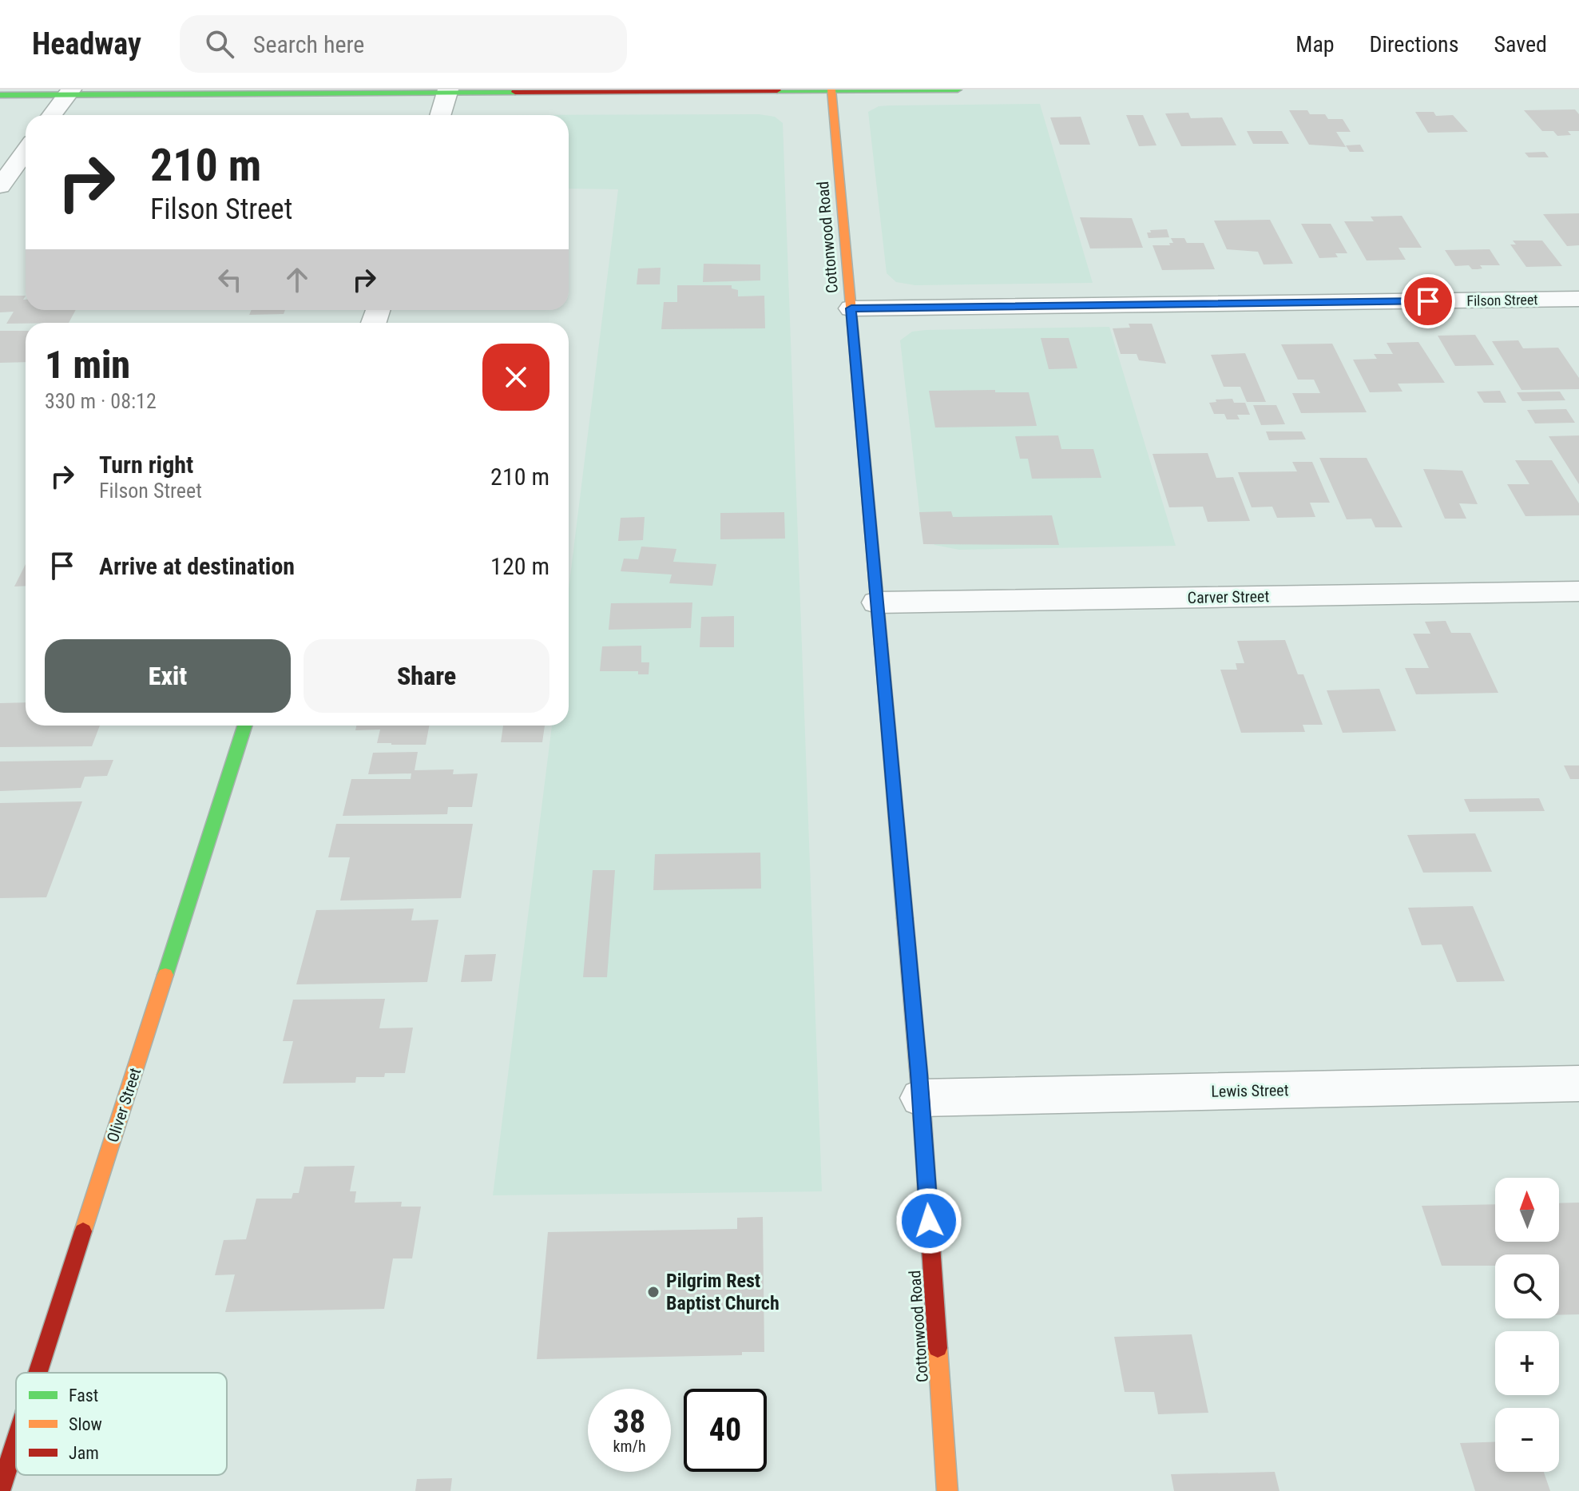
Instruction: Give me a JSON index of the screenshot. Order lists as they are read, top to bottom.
{
  "streets": {
    "street": [
      "Cottonwood Road",
      "Filson Street",
      "Carver Street",
      "Lewis Street",
      "Oliver Street"
    ]
  },
  "crossings": [
    ["Cottonwood Road", "Filson Street"],
    ["Cottonwood Road", "Carver Street"],
    ["Cottonwood Road", "Lewis Street"]
  ],
  "places": ["Pilgrim Rest Baptist Church"],
  "legend": ["Fast", "Slow", "Jam"],
  "north": "top",
  "page": {
    "header": "Headway",
    "search": "Search here",
    "nav": ["Map", "Directions", "Saved"],
    "turn": ["210 m", "Filson Street"],
    "heading": ["1 min", "330 m · 08:12"],
    "list": [
      {
        "name": "Turn right",
        "note": "Filson Street",
        "value": "210 m"
      },
      {
        "name": "Arrive at destination",
        "value": "120 m"
      }
    ],
    "buttons": ["Exit", "Share"],
    "map_buttons": ["+", "−"],
    "speed": "38 km/h",
    "limit": "40"
  }
}
